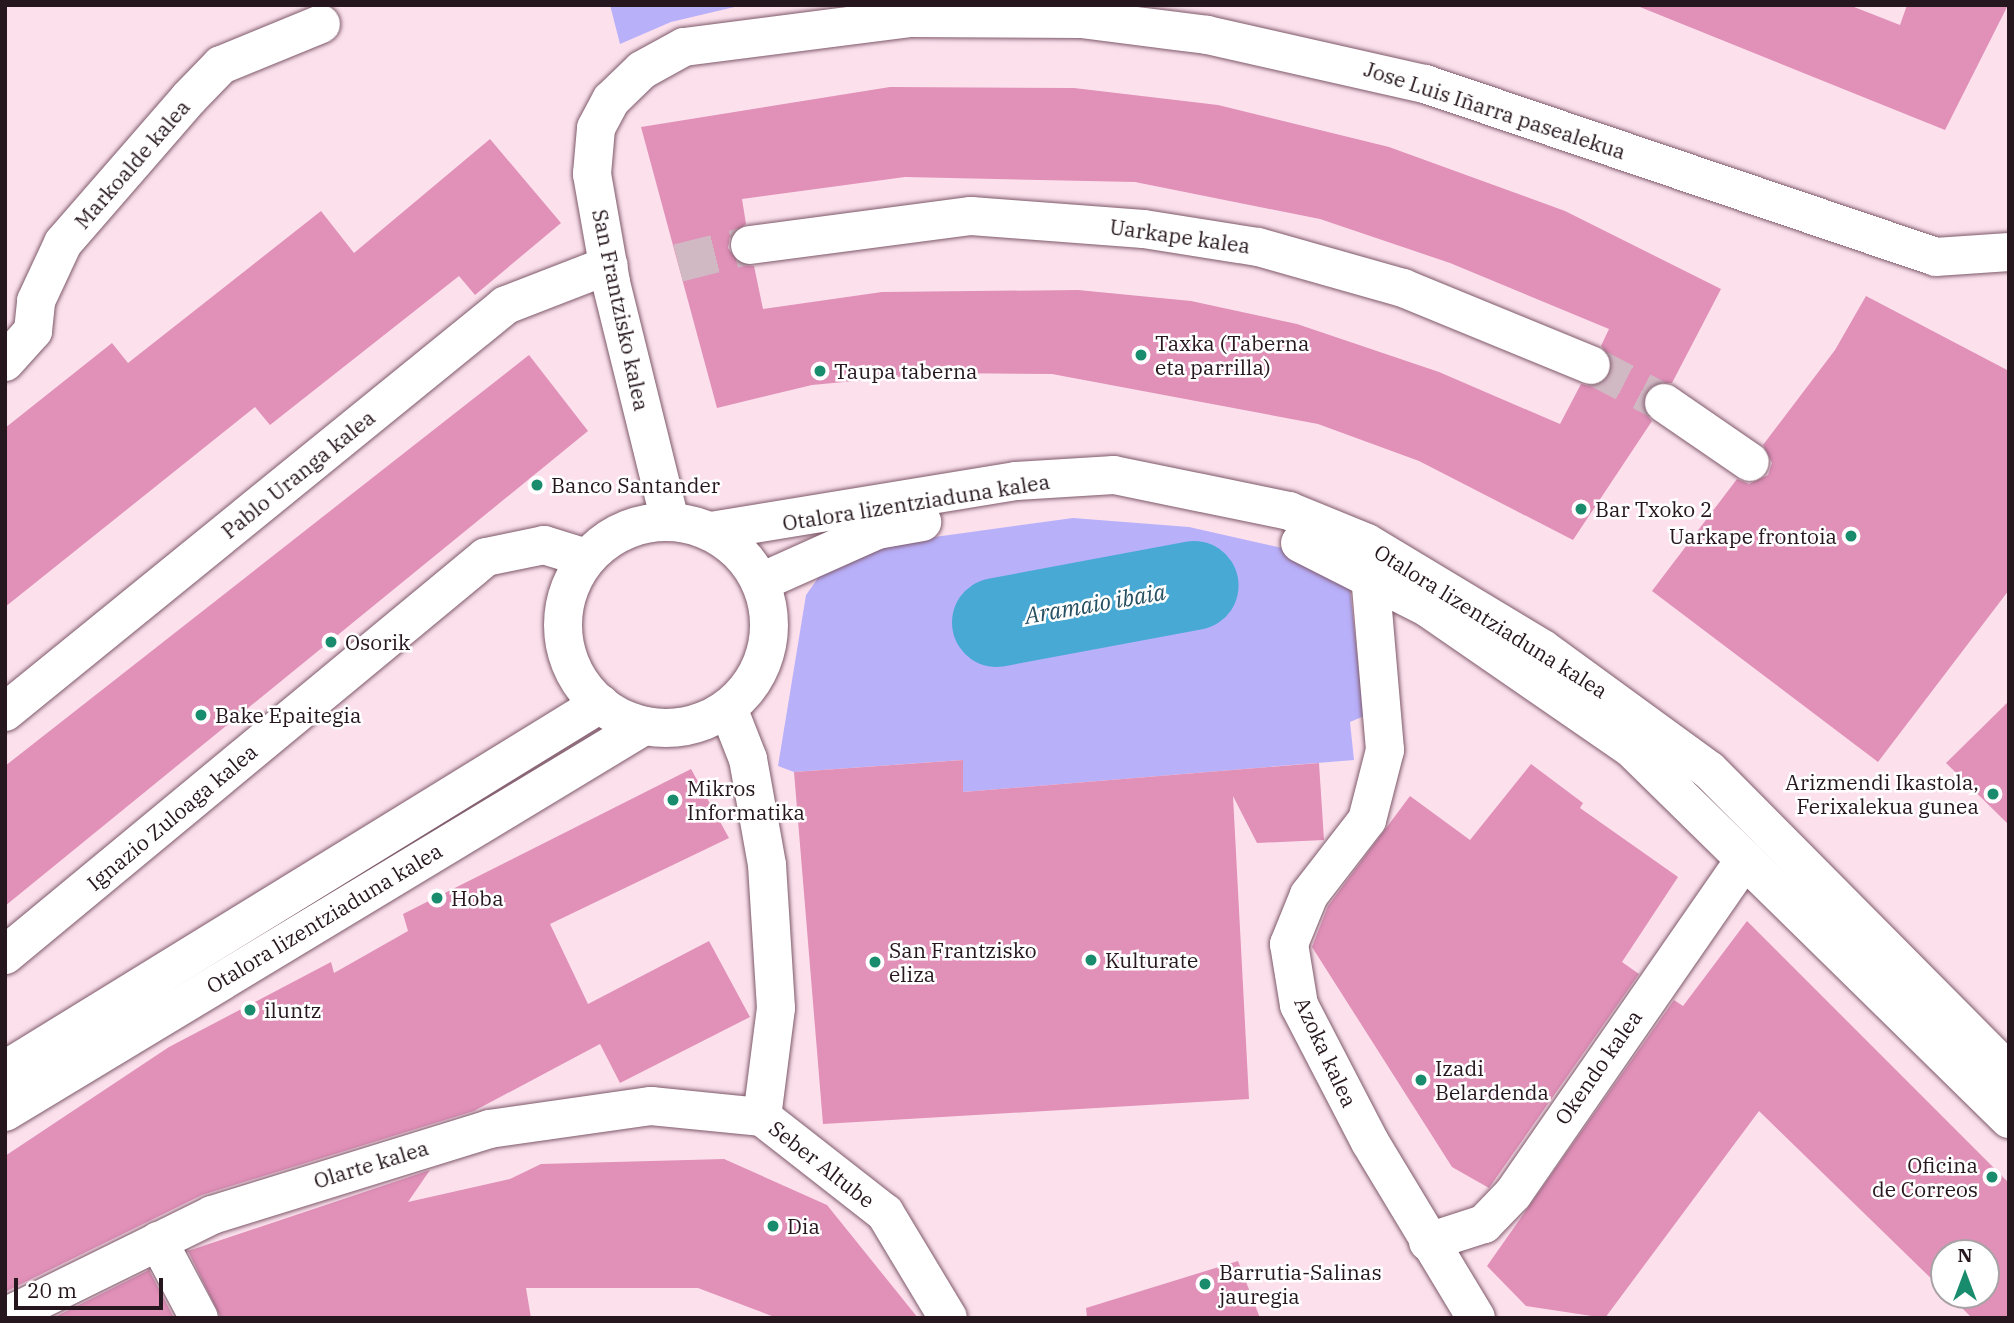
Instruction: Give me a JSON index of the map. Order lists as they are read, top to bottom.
{
  "streets": {
    "street": [
      "Jose Luis Iñarra pasealekua",
      "Markoalde kalea",
      "Uarkape kalea",
      "San Frantzisko kalea",
      "Pablo Uranga kalea",
      "Otalora lizentziaduna kalea",
      "Ignazio Zuloaga kalea",
      "Azoka kalea",
      "Okendo kalea",
      "Olarte kalea",
      "Seber Altube"
    ]
  },
  "crossings": [
    ["Jose Luis Iñarra pasealekua", "San Frantzisko kalea"],
    ["San Frantzisko kalea", "Pablo Uranga kalea"],
    ["San Frantzisko kalea", "Otalora lizentziaduna kalea"],
    ["San Frantzisko kalea", "Ignazio Zuloaga kalea"],
    ["Otalora lizentziaduna kalea", "Ignazio Zuloaga kalea"],
    ["Otalora lizentziaduna kalea", "Azoka kalea"],
    ["Otalora lizentziaduna kalea", "Okendo kalea"],
    ["Azoka kalea", "Okendo kalea"],
    ["Olarte kalea", "Seber Altube"]
  ],
  "water": ["Aramaio ibaia"],
  "places": [
    "Taxka (Taberna eta parrilla)",
    "Taupa taberna",
    "Banco Santander",
    "Bar Txoko 2",
    "Uarkape frontoia",
    "Osorik",
    "Bake Epaitegia",
    "Arizmendi Ikastola, Ferixalekua gunea",
    "Mikros Informatika",
    "Hoba",
    "Kulturate",
    "San Frantzisko eliza",
    "iluntz",
    "Izadi Belardenda",
    "Oficina de Correos",
    "Dia",
    "Barrutia-Salinas jauregia"
  ],
  "scale_bar": "20 m",
  "north": "top"
}
